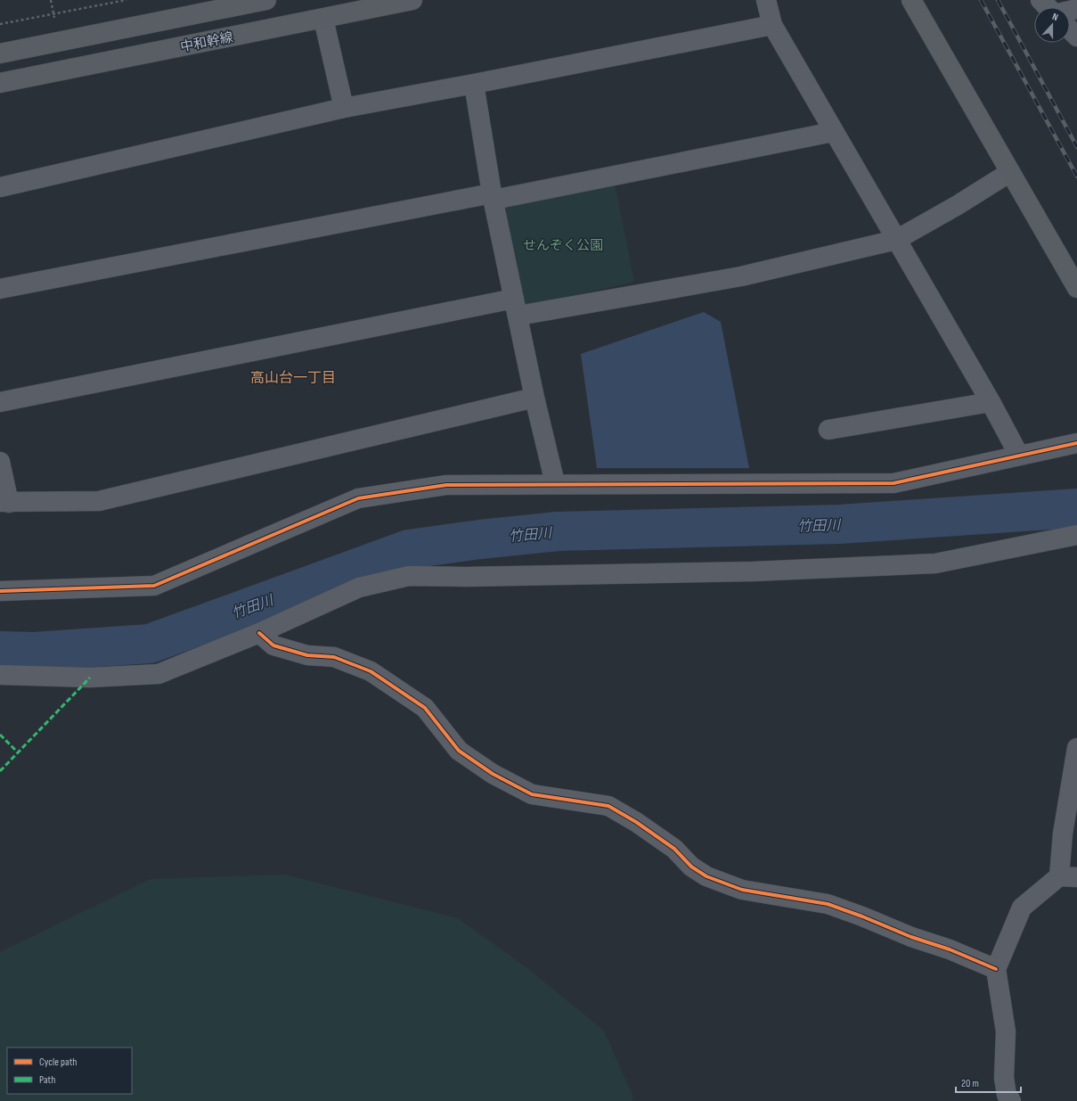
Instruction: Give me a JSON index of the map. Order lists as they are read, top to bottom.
{
  "streets": {
    "main road": ["中和幹線"]
  },
  "districts": ["高山台一丁目"],
  "water": ["竹田川"],
  "parks": ["せんぞく公園"],
  "legend": ["Cycle path", "Path"],
  "scale_bar": "20 m",
  "north": "top"
}
